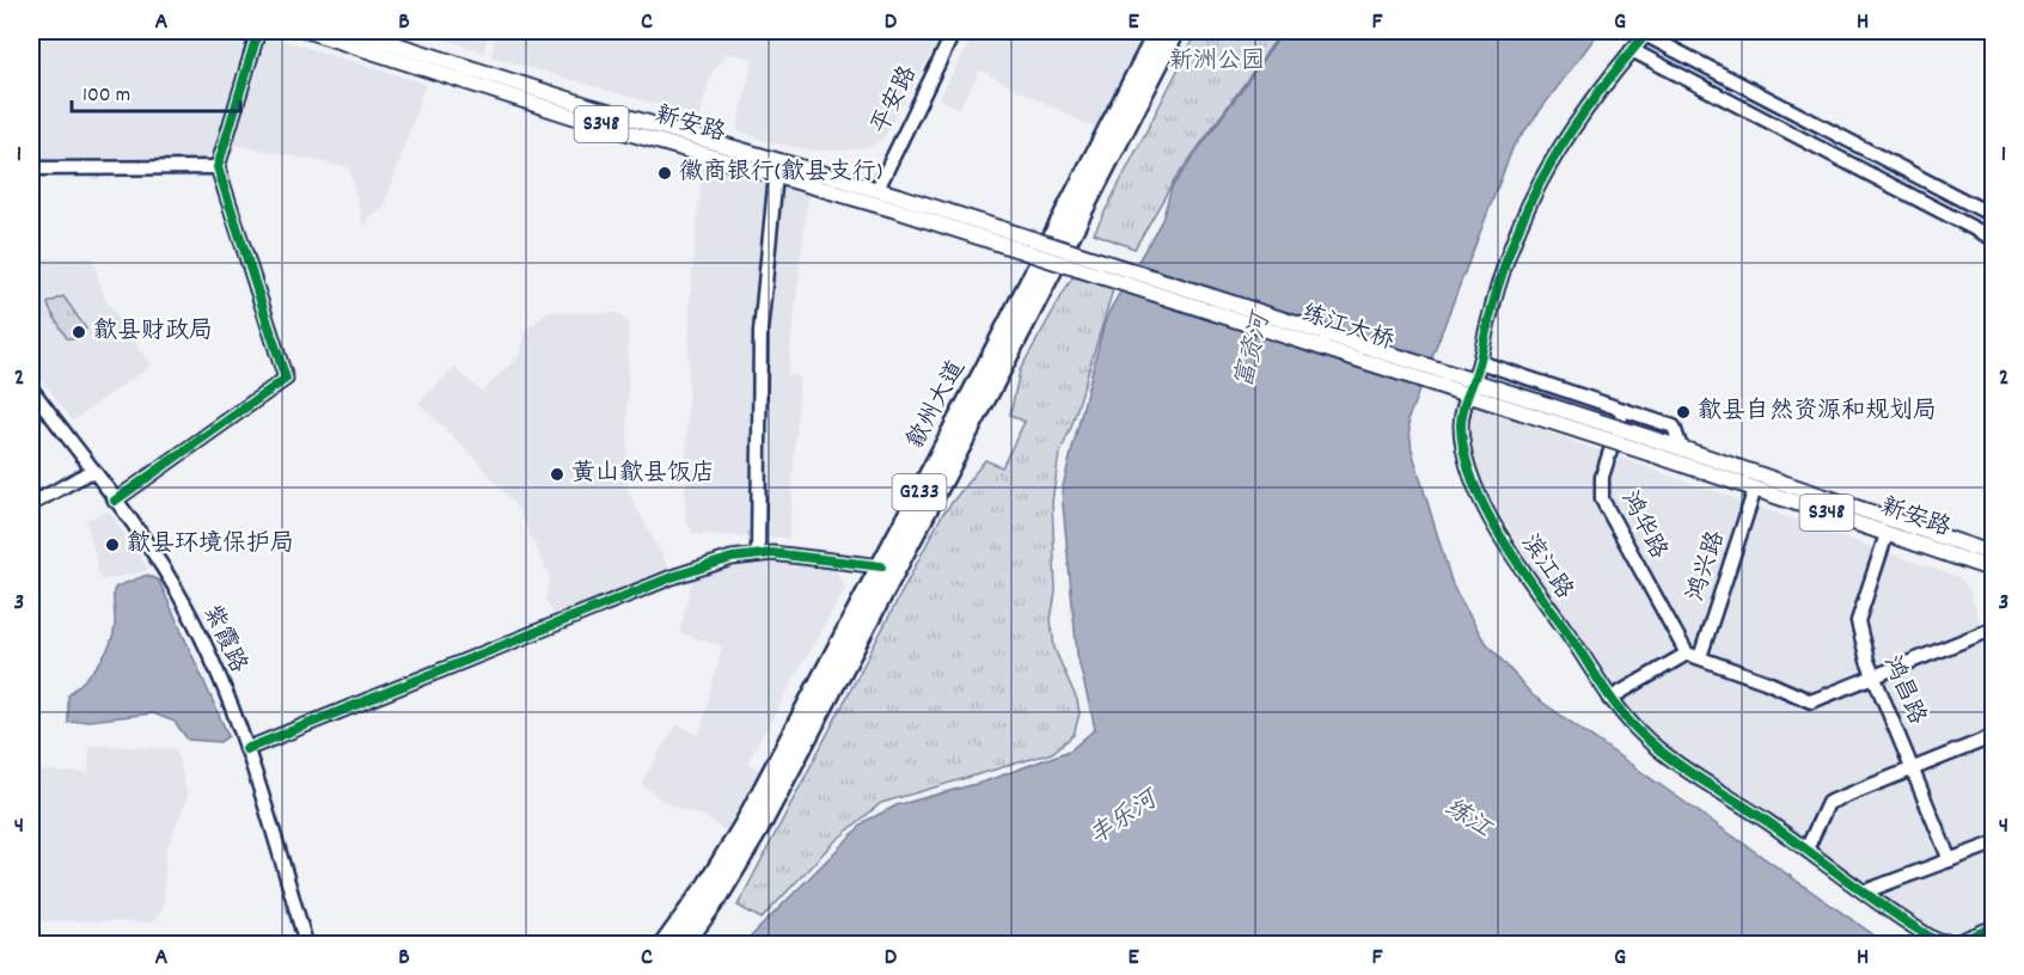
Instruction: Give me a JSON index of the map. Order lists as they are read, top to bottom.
{
  "streets": {
    "highway": ["歙州大道", "G233"],
    "main road": ["S348", "新安路", "练江大桥"],
    "street": [
      "平安路",
      "鸿华路",
      "鸿兴路",
      "滨江路",
      "紫霞路",
      "鸿昌路"
    ]
  },
  "crossings": [
    ["平安路", "新安路"],
    ["新安路", "练江大桥"],
    ["新安路", "鸿兴路"],
    ["新安路", "鸿昌路"],
    ["鸿华路", "鸿兴路"]
  ],
  "water": ["富资河", "丰乐河", "练江"],
  "parks": ["新洲公园"],
  "places": [
    "徽商银行(歙县支行)",
    "歙县财政局",
    "歙县自然资源和规划局",
    "黄山歙县饭店",
    "歙县环境保护局"
  ],
  "scale_bar": "100 m",
  "grid": {
    "columns": [
      "A",
      "B",
      "C",
      "D",
      "E",
      "F",
      "G",
      "H"
    ],
    "rows": [
      "1",
      "2",
      "3",
      "4"
    ]
  }
}
